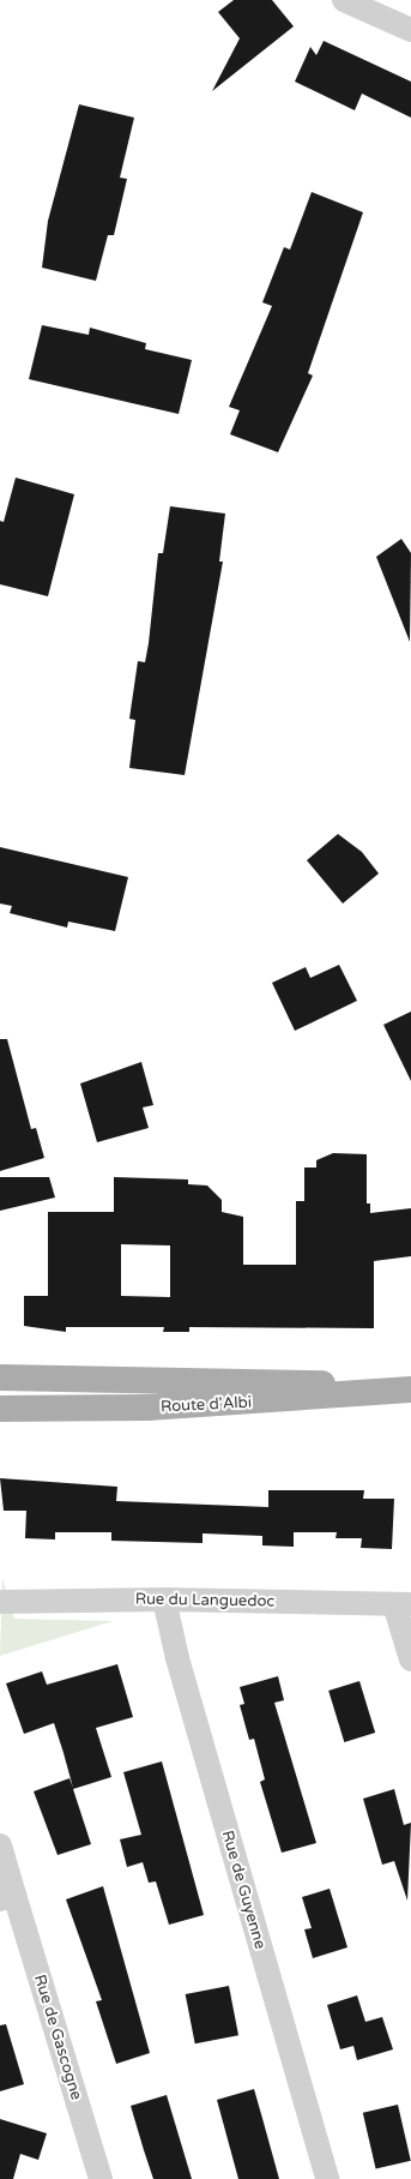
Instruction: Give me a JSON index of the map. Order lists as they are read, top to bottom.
{
  "streets": {
    "main road": ["Route d'Albi"],
    "street": ["Rue du Languedoc", "Rue de Guyenne", "Rue de Gascogne"]
  },
  "crossings": [
    ["Rue du Languedoc", "Rue de Guyenne"]
  ]
}
